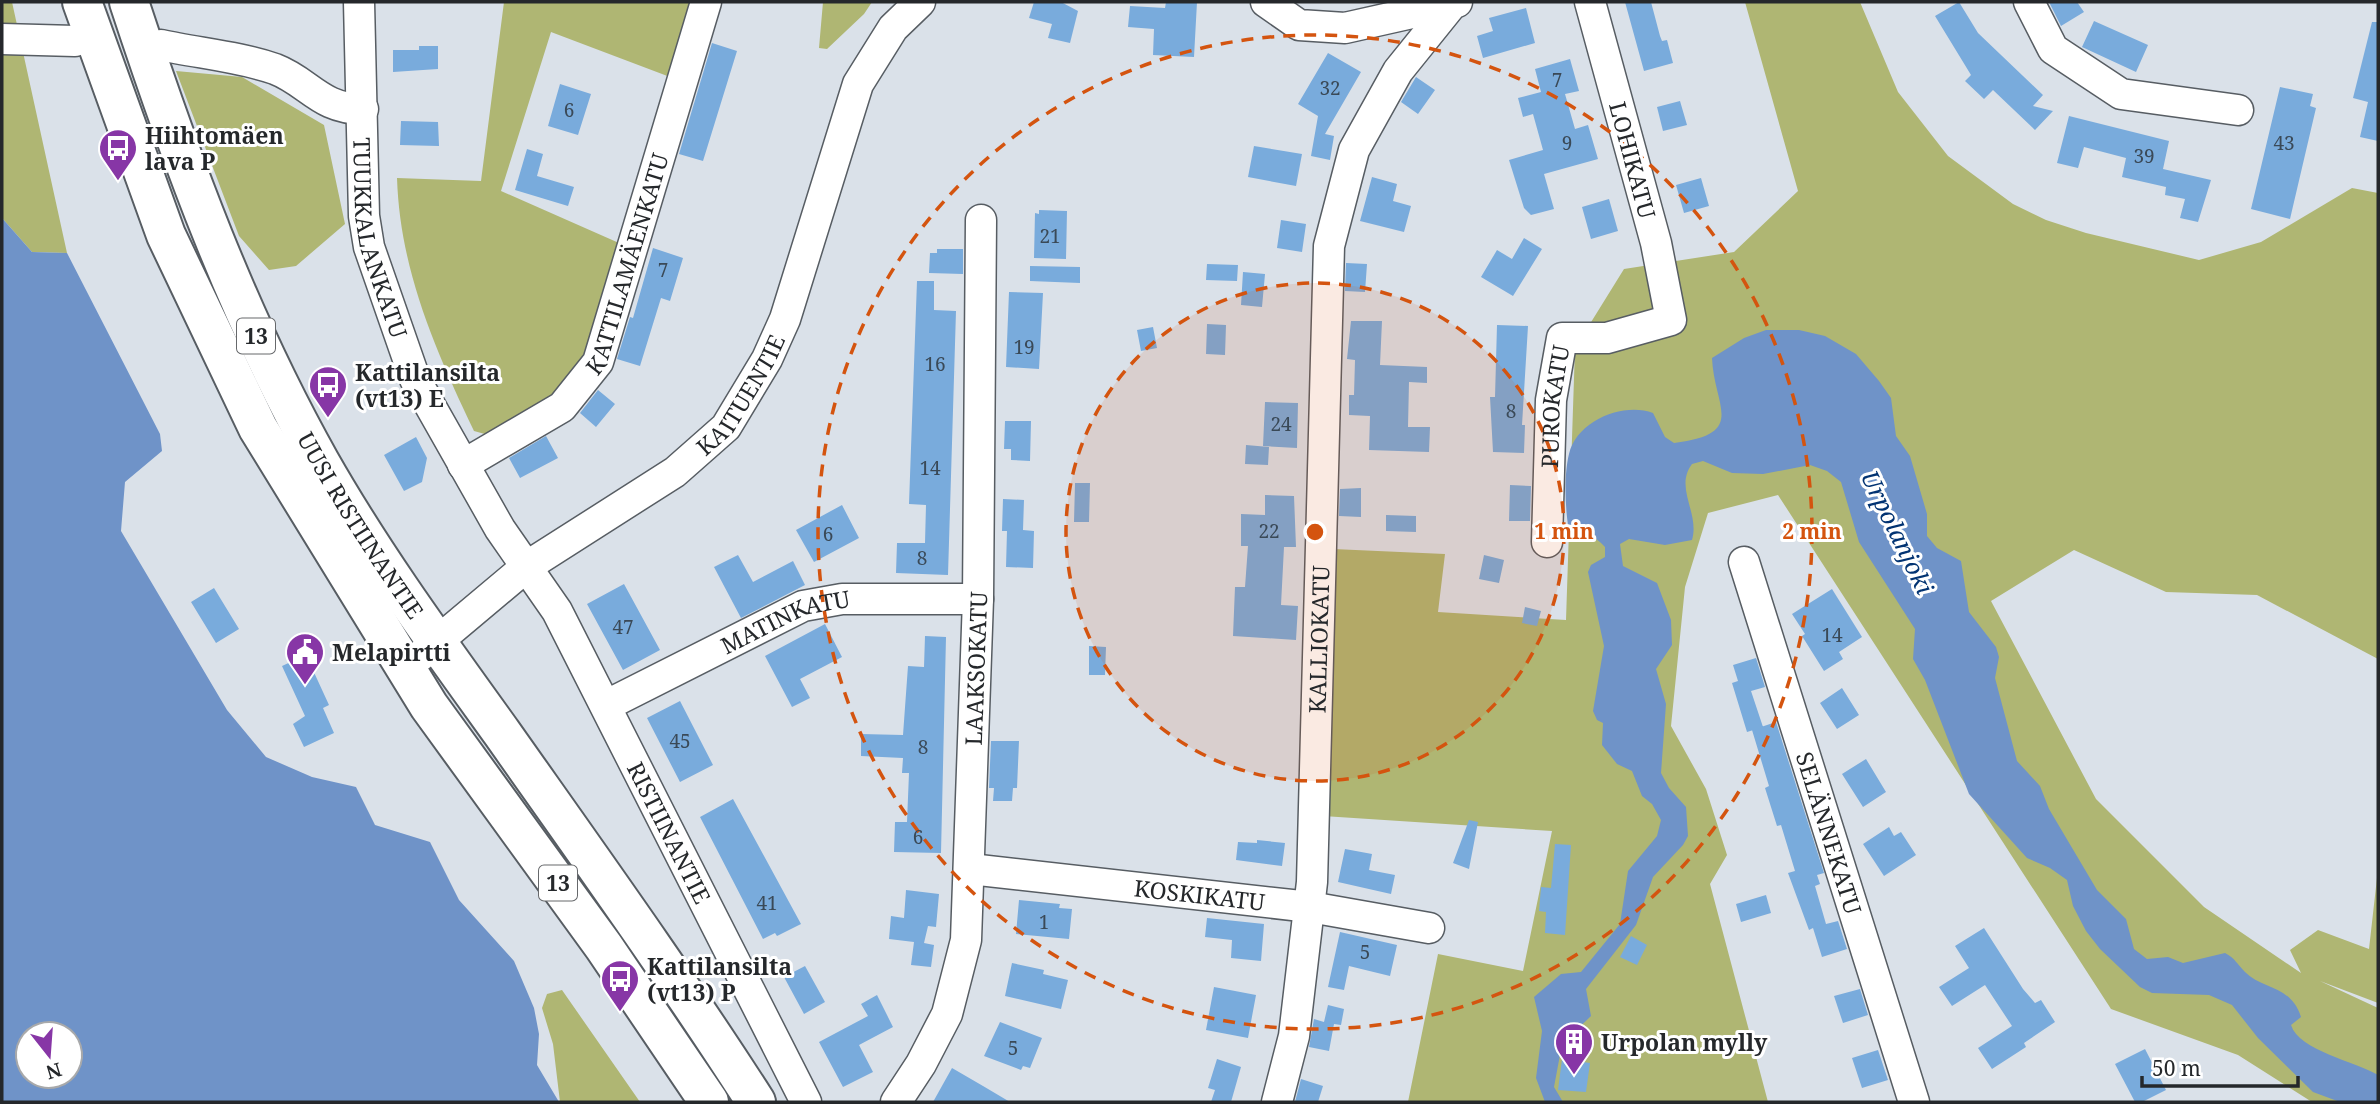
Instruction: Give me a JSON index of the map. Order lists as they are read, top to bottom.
{
  "streets": {
    "highway": ["13", "UUSI RISTIINANTIE"],
    "street": [
      "LOHIKATU",
      "TUUKKALANKATU",
      "KATTILAMÄENKATU",
      "KAITUENTIE",
      "PUROKATU",
      "MATINKATU",
      "KALLIOKATU",
      "LAAKSOKATU",
      "RISTIINANTIE",
      "SELÄNNEKATU",
      "KOSKIKATU"
    ]
  },
  "crossings": [
    ["LOHIKATU", "PUROKATU"],
    ["TUUKKALANKATU", "KATTILAMÄENKATU"],
    ["TUUKKALANKATU", "KAITUENTIE"],
    ["TUUKKALANKATU", "RISTIINANTIE"],
    ["KAITUENTIE", "UUSI RISTIINANTIE"],
    ["KAITUENTIE", "RISTIINANTIE"],
    ["MATINKATU", "LAAKSOKATU"],
    ["MATINKATU", "RISTIINANTIE"],
    ["KALLIOKATU", "KOSKIKATU"],
    ["LAAKSOKATU", "KOSKIKATU"]
  ],
  "water": ["Urpolanjoki"],
  "places": {
    "bus stop": ["Hiihtomäen lava P", "Kattilansilta (vt13) E", "Kattilansilta (vt13) P"],
    "public building": ["Melapirtti"],
    "building": ["Urpolan mylly"]
  },
  "house_numbers": [
    "7",
    "32",
    "6",
    "9",
    "43",
    "39",
    "21",
    "7",
    "19",
    "16",
    "8",
    "24",
    "14",
    "22",
    "6",
    "8",
    "47",
    "14",
    "45",
    "8",
    "6",
    "41",
    "1",
    "5",
    "5"
  ],
  "scale_bar": "50 m",
  "north": "bottom",
  "rings": ["1 min", "2 min"]
}
